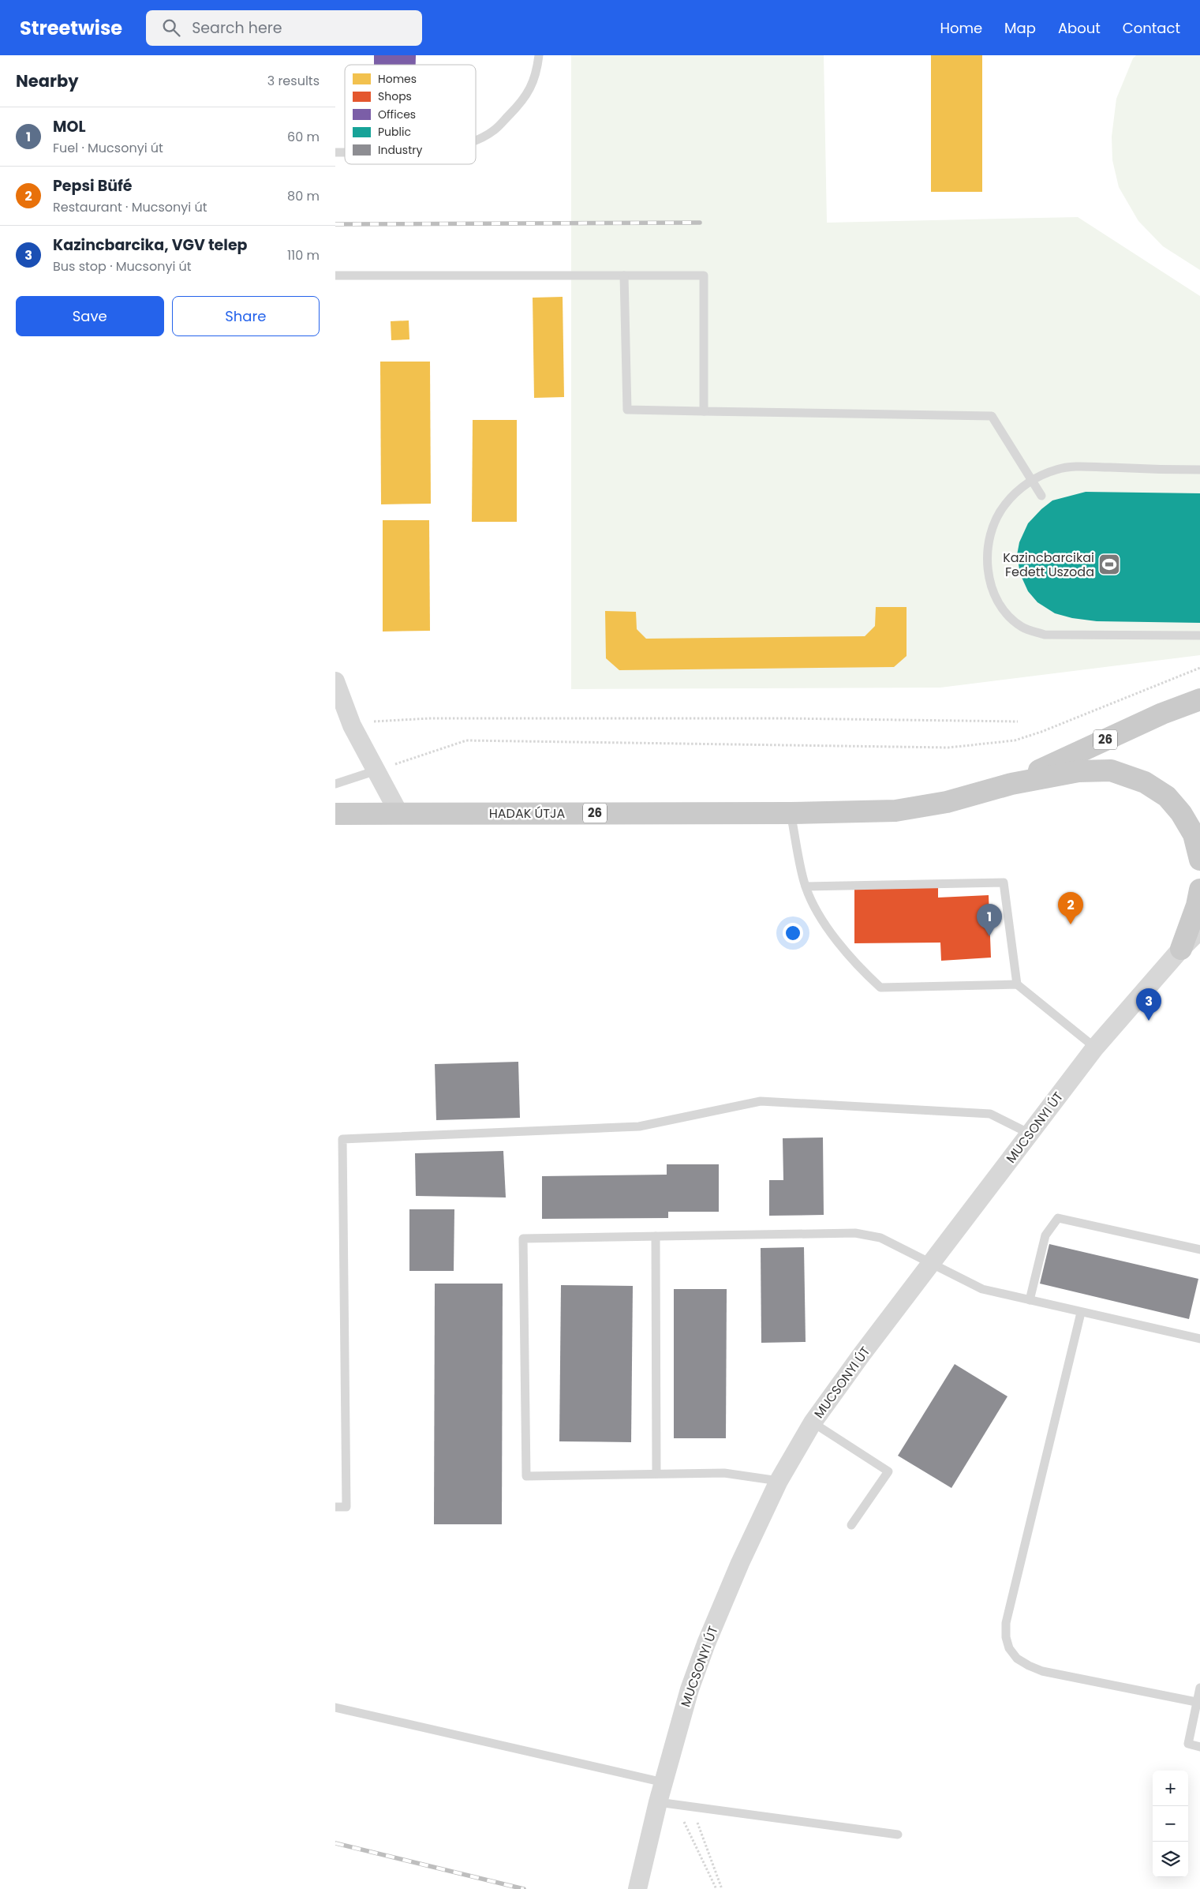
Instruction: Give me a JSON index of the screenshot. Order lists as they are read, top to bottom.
{
  "streets": {
    "main road": ["26", "HADAK ÚTJA"],
    "street": ["MUCSONYI ÚT"]
  },
  "crossings": [
    ["26", "HADAK ÚTJA"]
  ],
  "places": {
    "sports": ["Kazincbarcikai Fedett Uszoda"]
  },
  "legend": [
    "Homes",
    "Shops",
    "Offices",
    "Public",
    "Industry"
  ],
  "page": {
    "header": "Streetwise",
    "search": "Search here",
    "nav": [
      "Home",
      "Map",
      "About",
      "Contact"
    ],
    "heading": ["Nearby", "3 results"],
    "list": [
      {
        "mark": "1",
        "name": "MOL",
        "note": "Fuel · Mucsonyi út",
        "value": "60 m"
      },
      {
        "mark": "2",
        "name": "Pepsi Büfé",
        "note": "Restaurant · Mucsonyi út",
        "value": "80 m"
      },
      {
        "mark": "3",
        "name": "Kazincbarcika, VGV telep",
        "note": "Bus stop · Mucsonyi út",
        "value": "110 m"
      }
    ],
    "buttons": ["Save", "Share"],
    "pins": ["2", "1", "3"],
    "map_buttons": ["+", "−"]
  }
}
